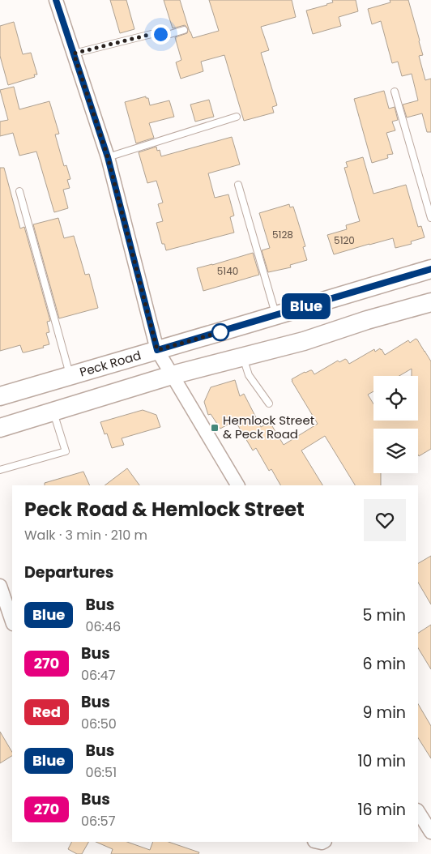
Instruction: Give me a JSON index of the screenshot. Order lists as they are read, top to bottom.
{
  "streets": {
    "main road": ["Peck Road"]
  },
  "places": {
    "transit": ["Hemlock Street & Peck Road"]
  },
  "lines": ["bus line Blue"],
  "house_numbers": ["5128", "5120", "5140"],
  "page": {
    "on_map": "Blue",
    "heading": [
      ["Peck Road & Hemlock Street", "Walk · 3 min · 210 m"],
      "Departures"
    ],
    "list": [
      {
        "mark": "Blue",
        "name": "Bus",
        "note": "06:46",
        "value": "5 min"
      },
      {
        "mark": "270",
        "name": "Bus",
        "note": "06:47",
        "value": "6 min"
      },
      {
        "mark": "Red",
        "name": "Bus",
        "note": "06:50",
        "value": "9 min"
      },
      {
        "mark": "Blue",
        "name": "Bus",
        "note": "06:51",
        "value": "10 min"
      },
      {
        "mark": "270",
        "name": "Bus",
        "note": "06:57",
        "value": "16 min"
      }
    ]
  }
}
